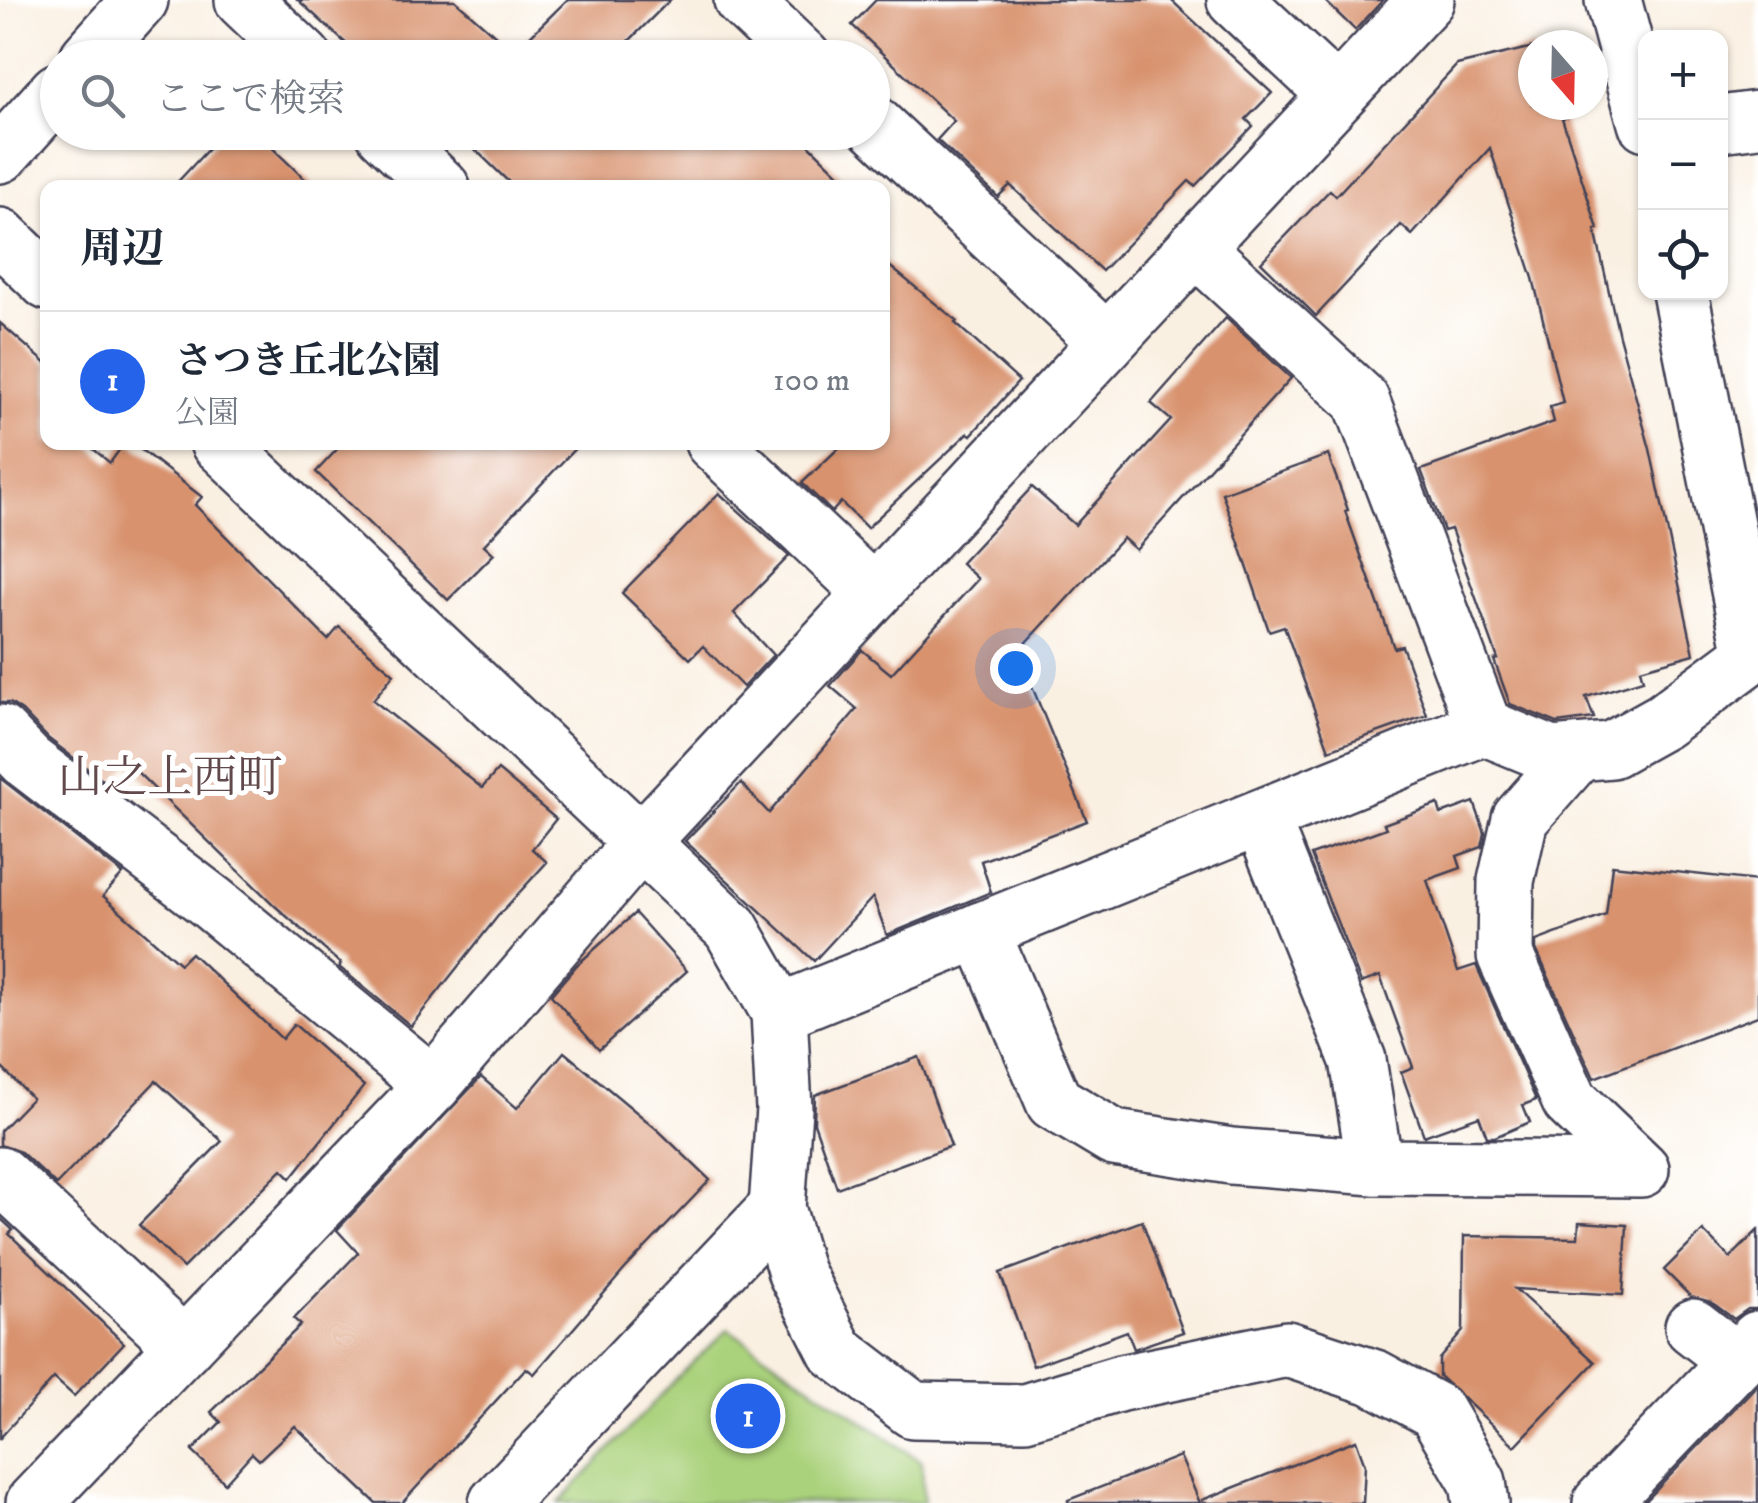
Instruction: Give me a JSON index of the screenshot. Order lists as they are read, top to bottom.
{
  "districts": ["山之上西町"],
  "north": "bottom",
  "page": {
    "map_buttons": ["+", "−"],
    "search": "ここで検索",
    "heading": "周辺",
    "list": [
      {
        "mark": "1",
        "name": "さつき丘北公園",
        "note": "公園",
        "value": "100 m"
      }
    ],
    "pins": "1"
  }
}
